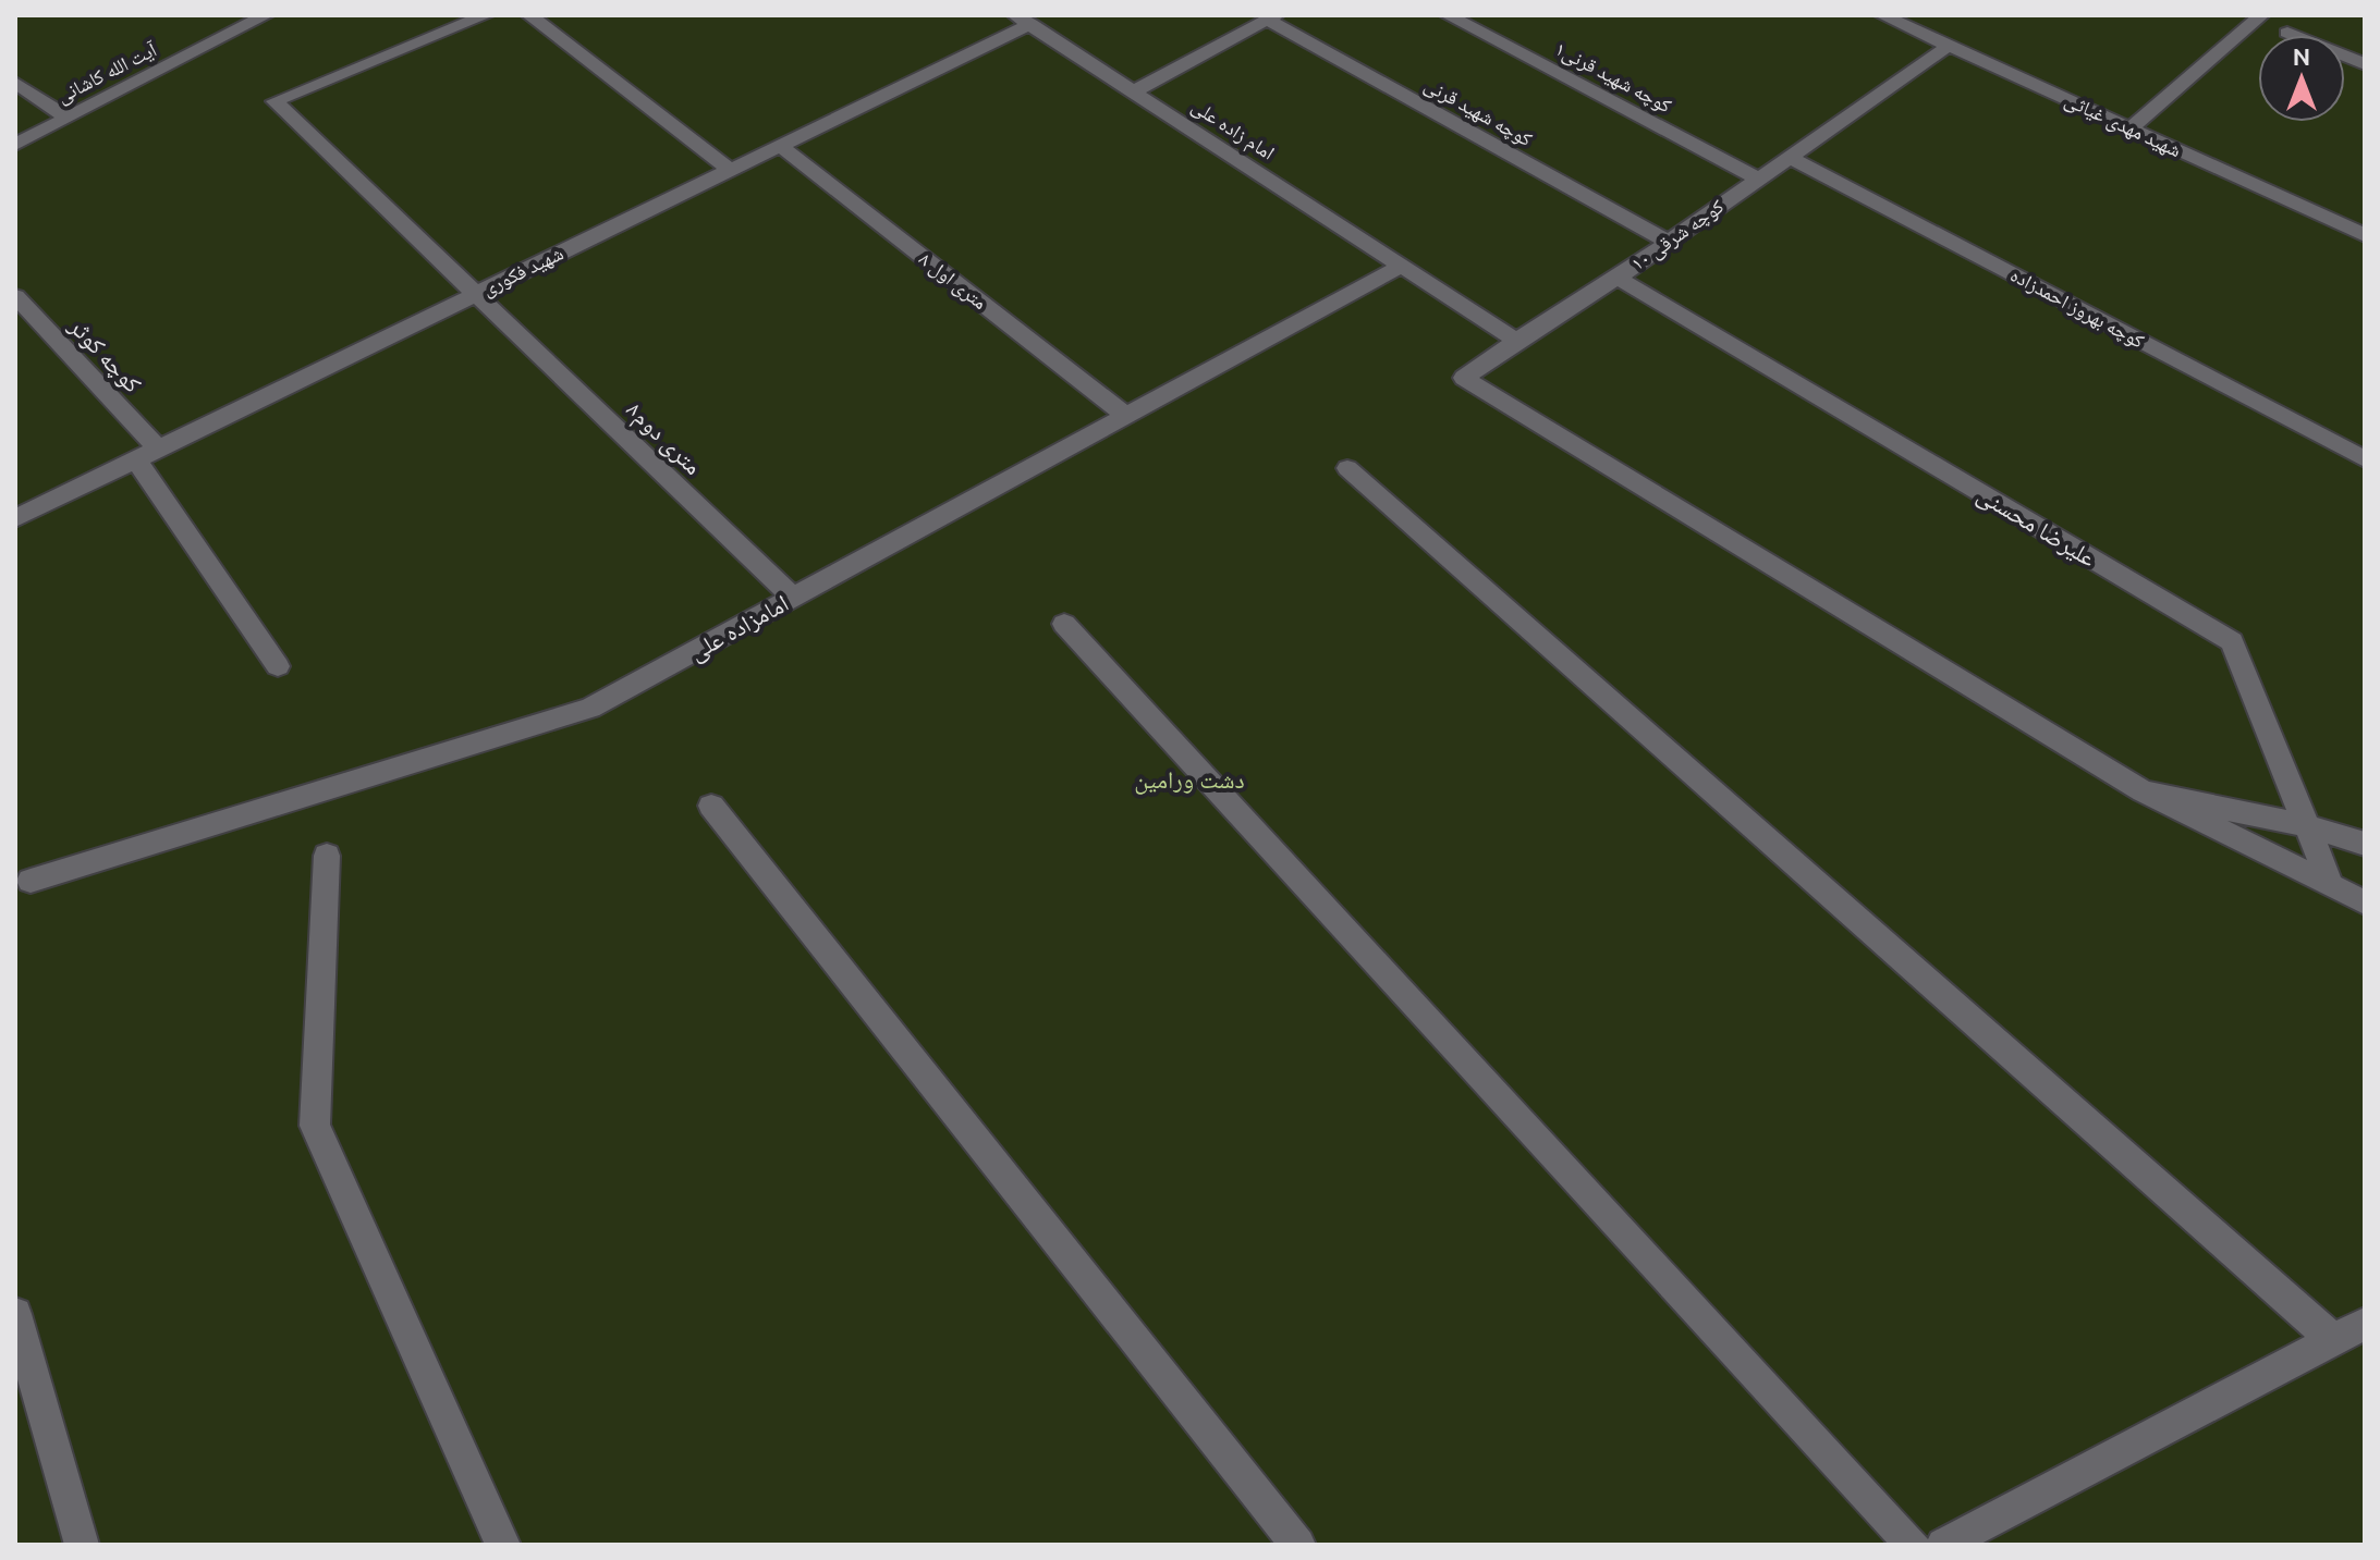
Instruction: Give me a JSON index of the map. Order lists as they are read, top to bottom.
{
  "streets": {
    "street": [
      "آیت الله کاشانی",
      "کوچه شهید قرنی۱",
      "کوچه شهید قرنی",
      "شهید مهدی غیاثی",
      "امام زاده علی",
      "کوچه شرقی ۱۰",
      "شهید فکوری",
      "۸ متری اول",
      "کوچه بهروز احمدزاده",
      "کوچه کوثر",
      "متری دوم۸",
      "علیرضا محسنی",
      "امامزاده علی"
    ]
  },
  "crossings": [
    ["کوچه شهید قرنی۱", "کوچه شرقی ۱۰"],
    ["کوچه شهید قرنی", "کوچه شرقی ۱۰"],
    ["شهید مهدی غیاثی", "کوچه شرقی ۱۰"],
    ["امام زاده علی", "شهید فکوری"],
    ["امام زاده علی", "امامزاده علی"],
    ["کوچه شرقی ۱۰", "کوچه بهروز احمدزاده"],
    ["کوچه شرقی ۱۰", "علیرضا محسنی"],
    ["شهید فکوری", "۸ متری اول"],
    ["شهید فکوری", "کوچه کوثر"],
    ["شهید فکوری", "متری دوم۸"],
    ["۸ متری اول", "امامزاده علی"],
    ["متری دوم۸", "امامزاده علی"]
  ],
  "parks": ["دشت ورامین"],
  "north": "top"
}
